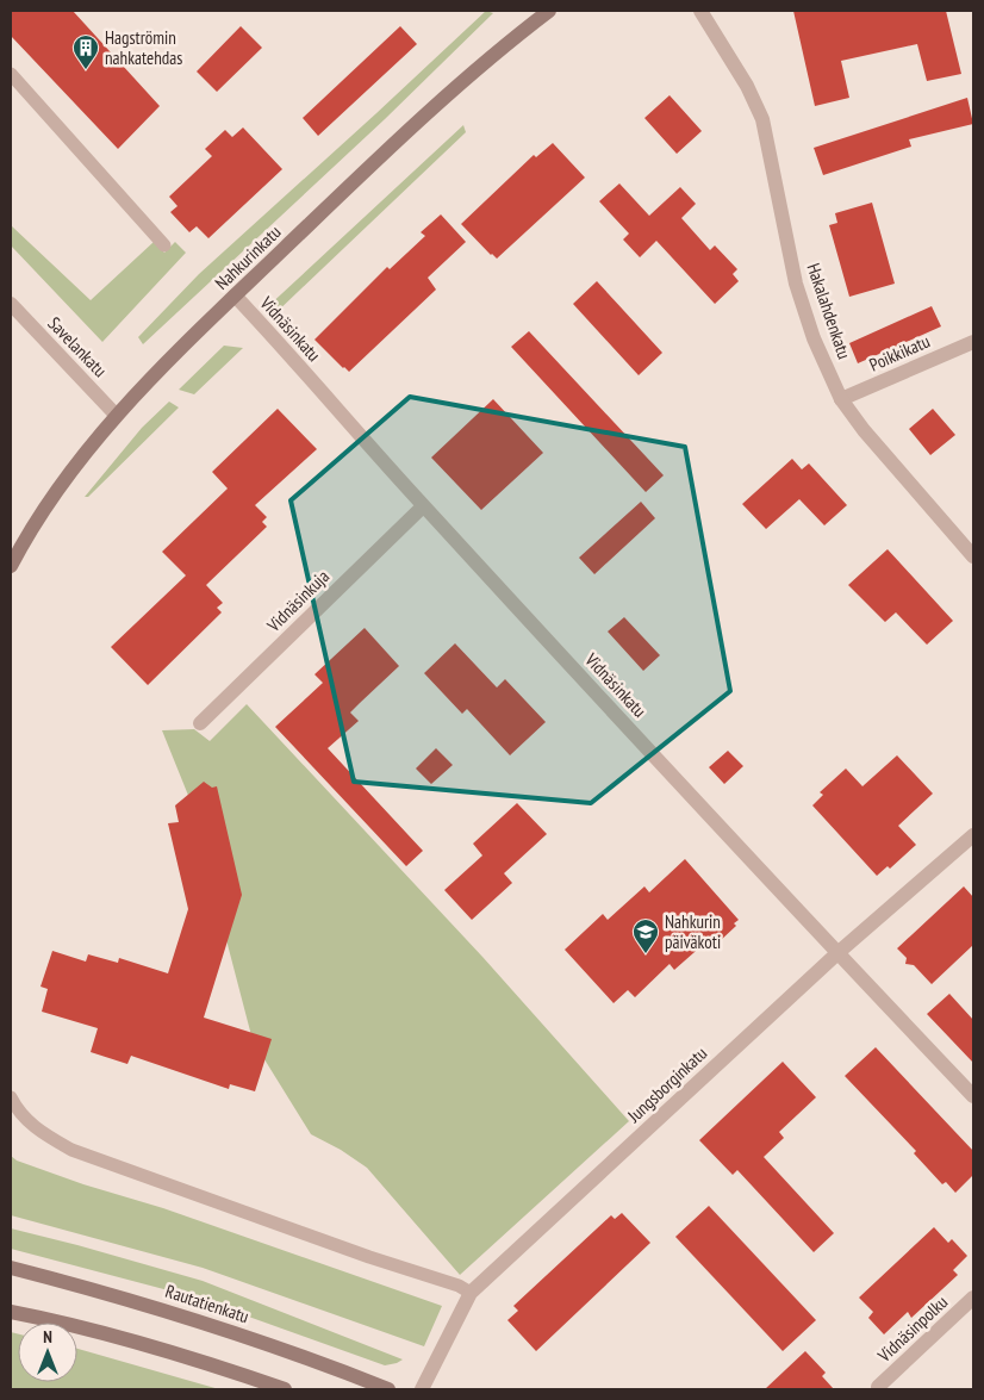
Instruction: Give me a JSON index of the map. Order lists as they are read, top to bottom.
{
  "streets": {
    "main road": ["Nahkurinkatu", "Rautatienkatu"],
    "street": [
      "Hakalahdenkatu",
      "Vidnäsinkatu",
      "Savelankatu",
      "Poikkikatu",
      "Vidnäsinkuja",
      "Jungsborginkatu",
      "Vidnäsinpolku"
    ]
  },
  "crossings": [
    ["Nahkurinkatu", "Vidnäsinkatu"],
    ["Nahkurinkatu", "Savelankatu"],
    ["Hakalahdenkatu", "Poikkikatu"],
    ["Vidnäsinkatu", "Vidnäsinkuja"],
    ["Vidnäsinkatu", "Jungsborginkatu"]
  ],
  "places": {
    "building": ["Hagströmin nahkatehdas"],
    "school or university": ["Nahkurin päiväkoti"]
  },
  "north": "top"
}
